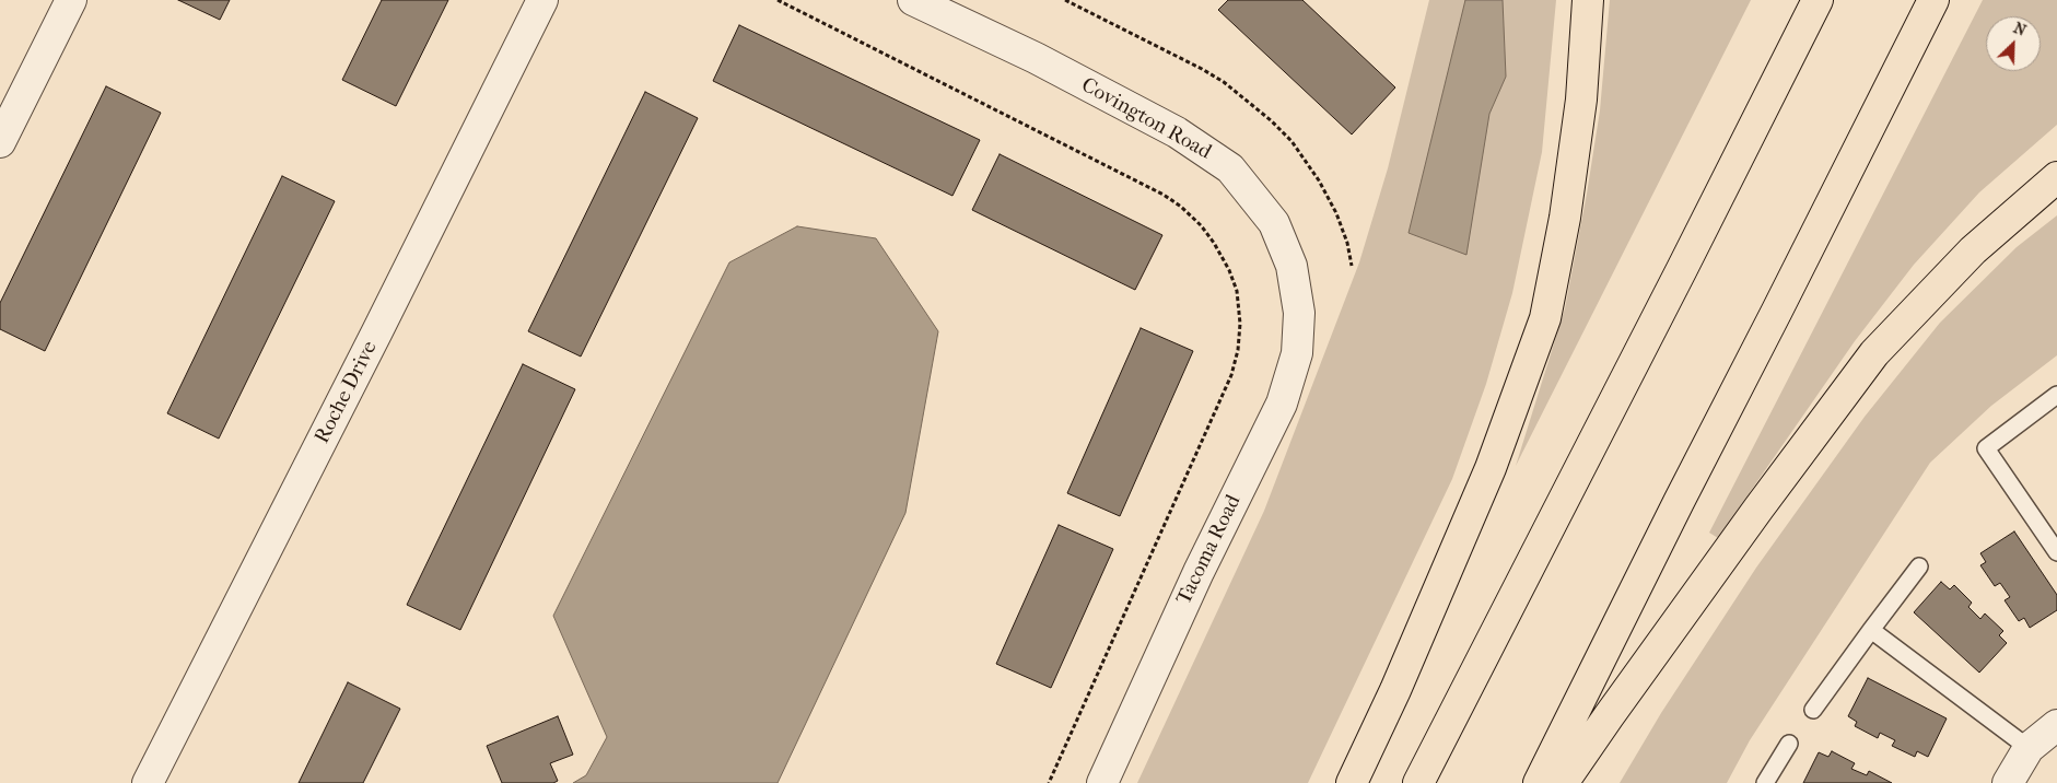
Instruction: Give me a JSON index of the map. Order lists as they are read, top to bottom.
{
  "streets": {
    "street": ["Covington Road", "Roche Drive", "Tacoma Road"]
  },
  "crossings": [
    ["Covington Road", "Tacoma Road"]
  ],
  "north": "top right"
}
